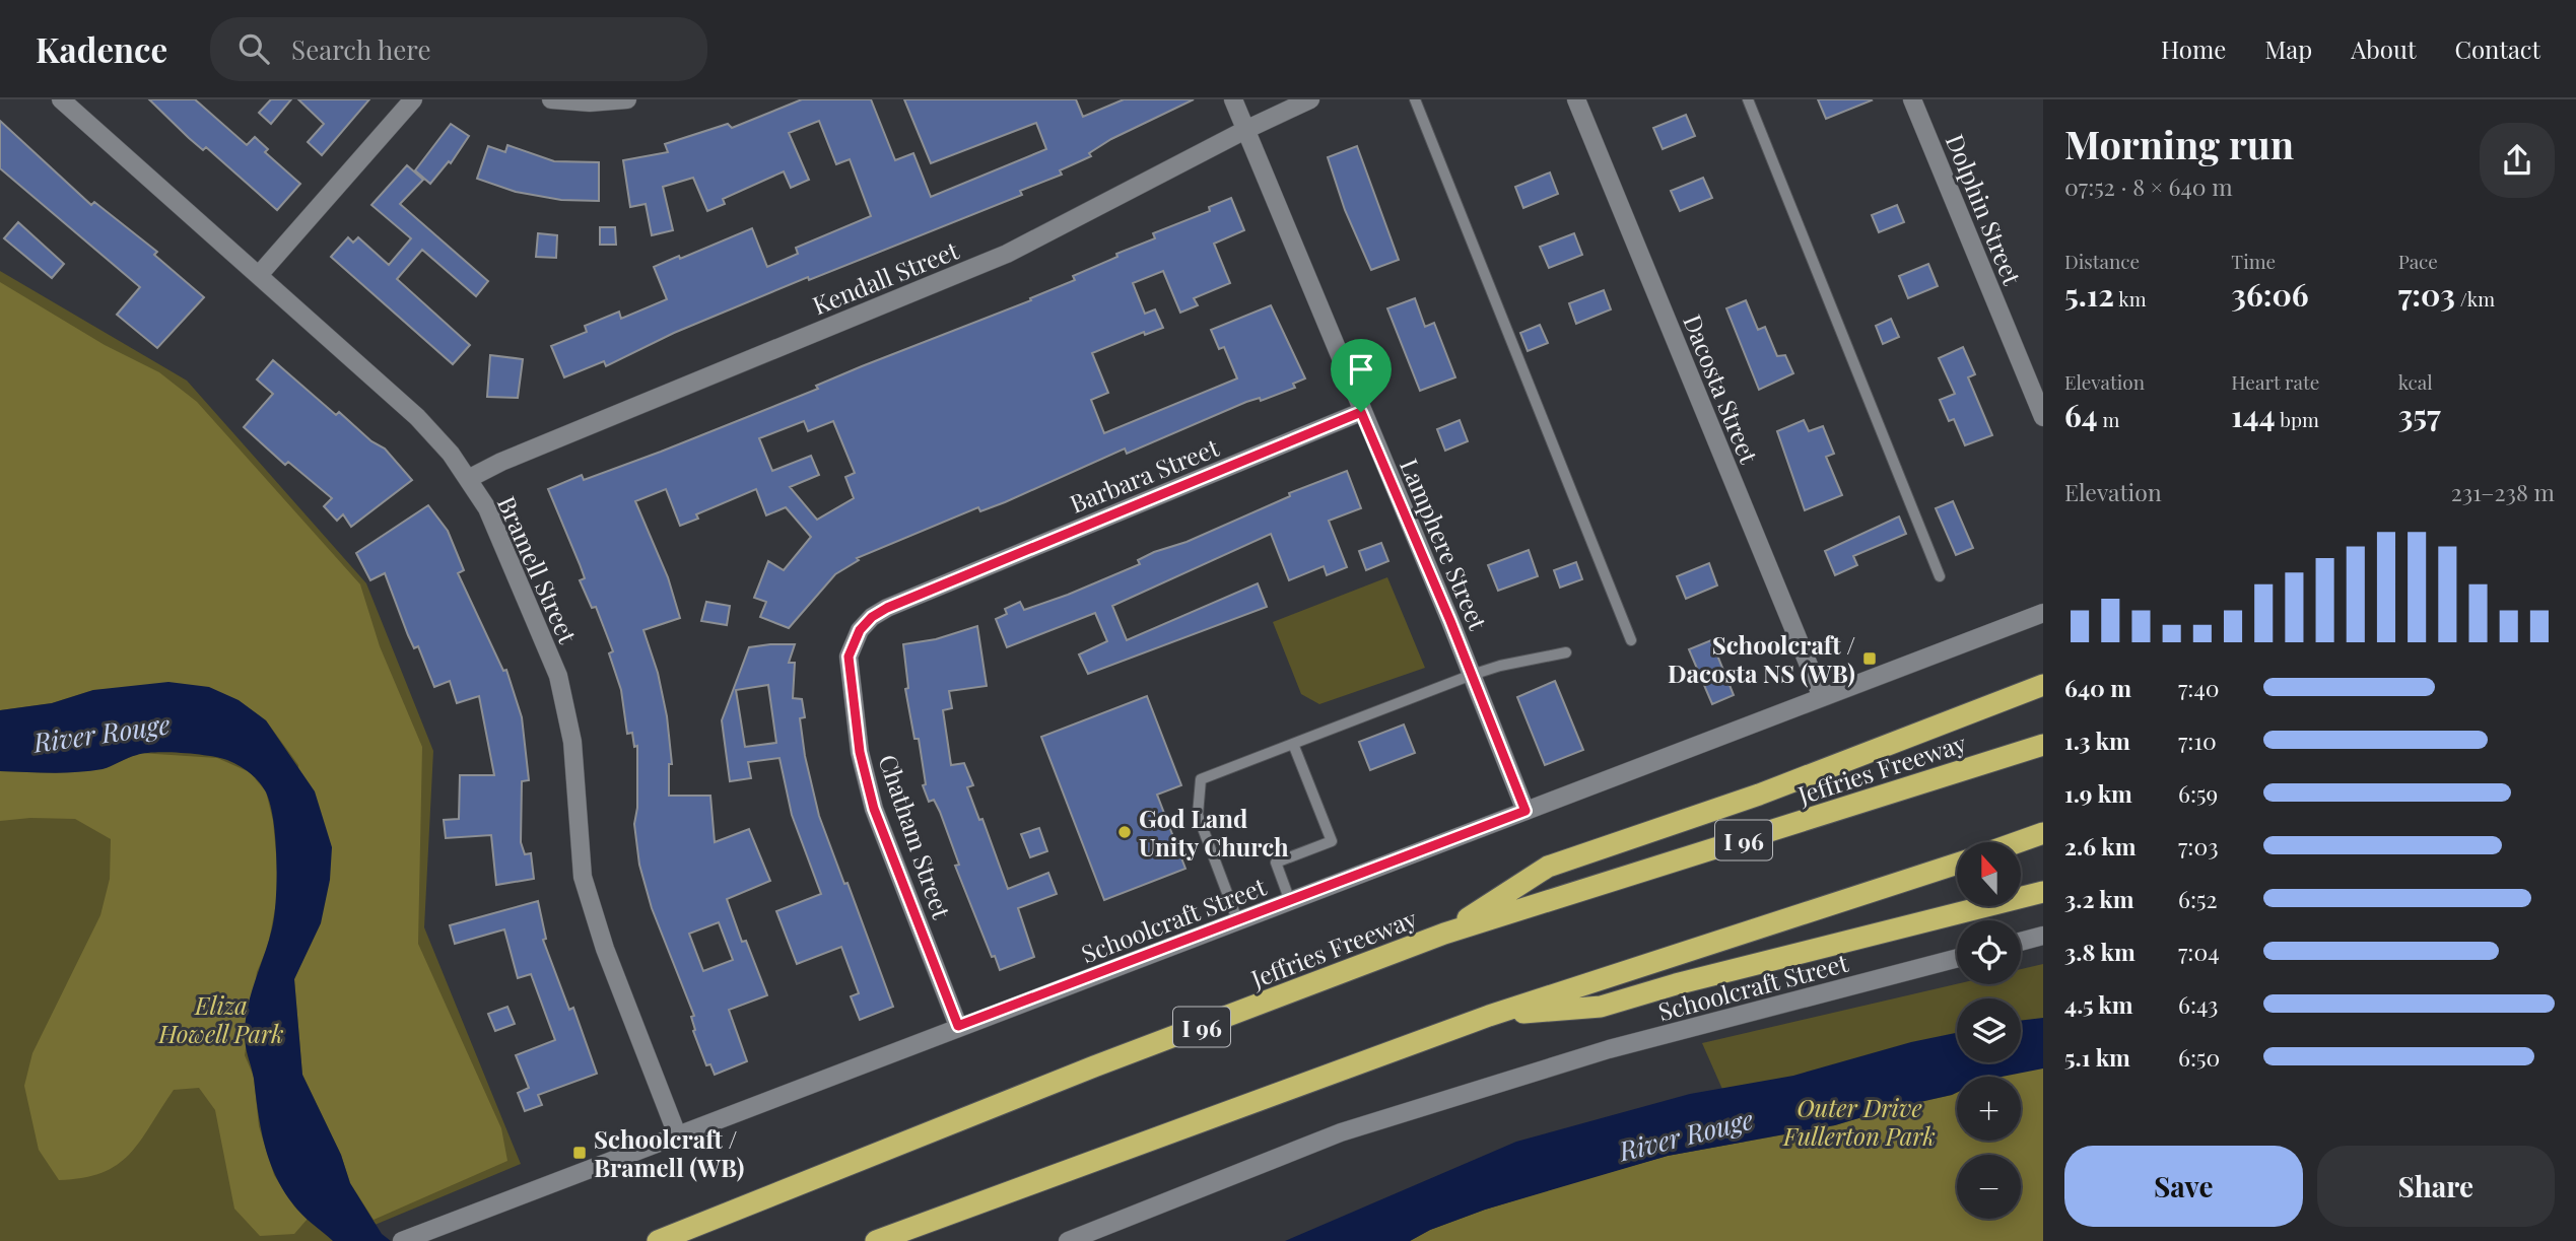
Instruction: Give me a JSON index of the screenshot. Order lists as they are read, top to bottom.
{
  "streets": {
    "highway": ["Jeffries Freeway", "I 96"],
    "street": [
      "Dolphin Street",
      "Kendall Street",
      "Dacosta Street",
      "Barbara Street",
      "Lamphere Street",
      "Bramell Street",
      "Chatham Street",
      "Schoolcraft Street"
    ]
  },
  "crossings": [
    ["Kendall Street", "Lamphere Street"],
    ["Kendall Street", "Bramell Street"],
    ["Dacosta Street", "Schoolcraft Street"],
    ["Barbara Street", "Lamphere Street"],
    ["Barbara Street", "Chatham Street"],
    ["Lamphere Street", "Schoolcraft Street"],
    ["Bramell Street", "Schoolcraft Street"],
    ["Chatham Street", "Schoolcraft Street"]
  ],
  "water": ["River Rouge"],
  "parks": ["Eliza Howell Park", "Outer Drive Fullerton Park"],
  "places": {
    "transit": ["Schoolcraft / Dacosta NS (WB)", "Schoolcraft / Bramell (WB)"],
    "other": ["God Land Unity Church"]
  },
  "north": "top",
  "page": {
    "header": "Kadence",
    "search": "Search here",
    "nav": [
      "Home",
      "Map",
      "About",
      "Contact"
    ],
    "heading": ["Morning run", "07:52 · 8 × 640 m"],
    "stats": [
      ["Distance", "5.12 km"],
      ["Time", "36:06"],
      ["Pace", "7:03 /km"],
      ["Elevation", "64 m"],
      ["Heart rate", "144 bpm"],
      ["kcal", "357"]
    ],
    "chart": ["Elevation", "231–238 m"],
    "list": [
      {
        "name": "640 m",
        "note": "7:40"
      },
      {
        "name": "1.3 km",
        "note": "7:10"
      },
      {
        "name": "1.9 km",
        "note": "6:59"
      },
      {
        "name": "2.6 km",
        "note": "7:03"
      },
      {
        "name": "3.2 km",
        "note": "6:52"
      },
      {
        "name": "3.8 km",
        "note": "7:04"
      },
      {
        "name": "4.5 km",
        "note": "6:43"
      },
      {
        "name": "5.1 km",
        "note": "6:50"
      }
    ],
    "map_buttons": ["+", "−"],
    "buttons": ["Save", "Share"]
  }
}
